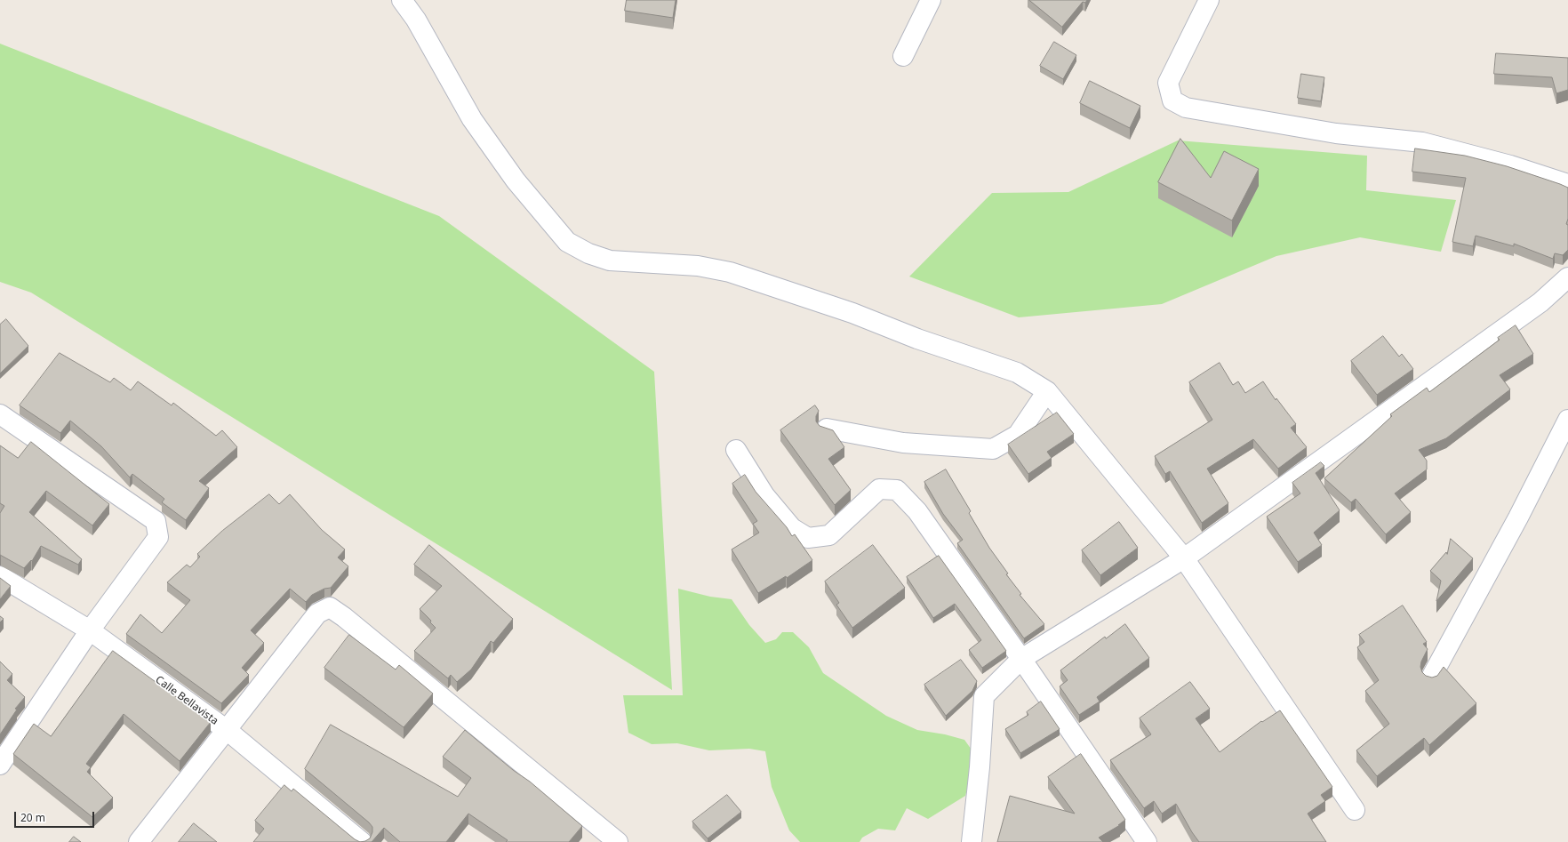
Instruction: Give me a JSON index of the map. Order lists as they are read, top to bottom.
{
  "streets": {
    "street": ["Calle Bellavista"]
  },
  "scale_bar": "20 m"
}
